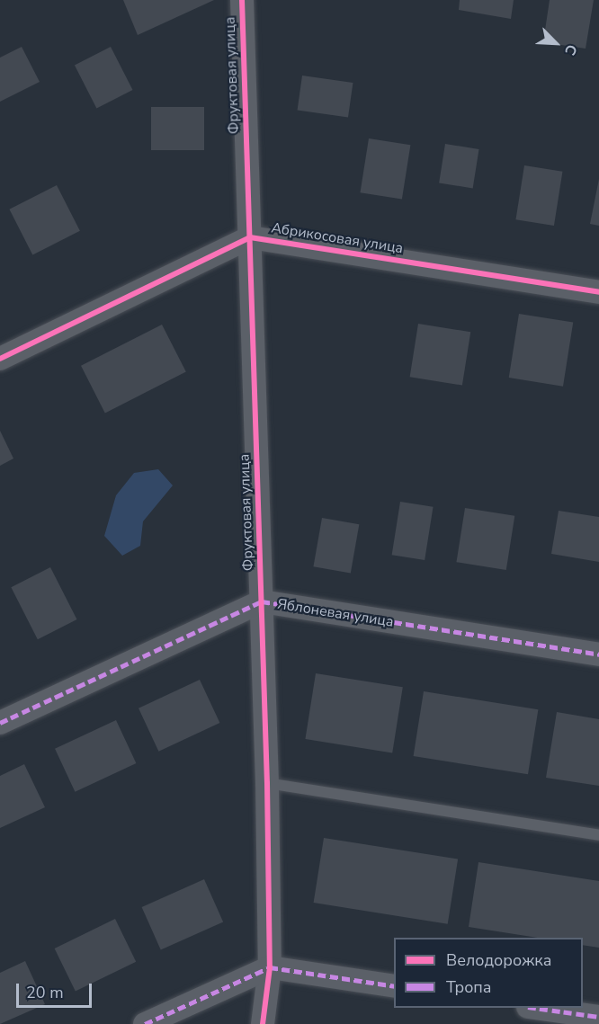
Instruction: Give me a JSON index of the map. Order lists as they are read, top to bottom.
{
  "streets": {
    "street": ["Фруктовая улица", "Абрикосовая улица", "Яблоневая улица"]
  },
  "crossings": [
    ["Фруктовая улица", "Абрикосовая улица"],
    ["Фруктовая улица", "Яблоневая улица"]
  ],
  "legend": ["Велодорожка", "Тропа"],
  "scale_bar": "20 m",
  "north": "bottom right"
}
